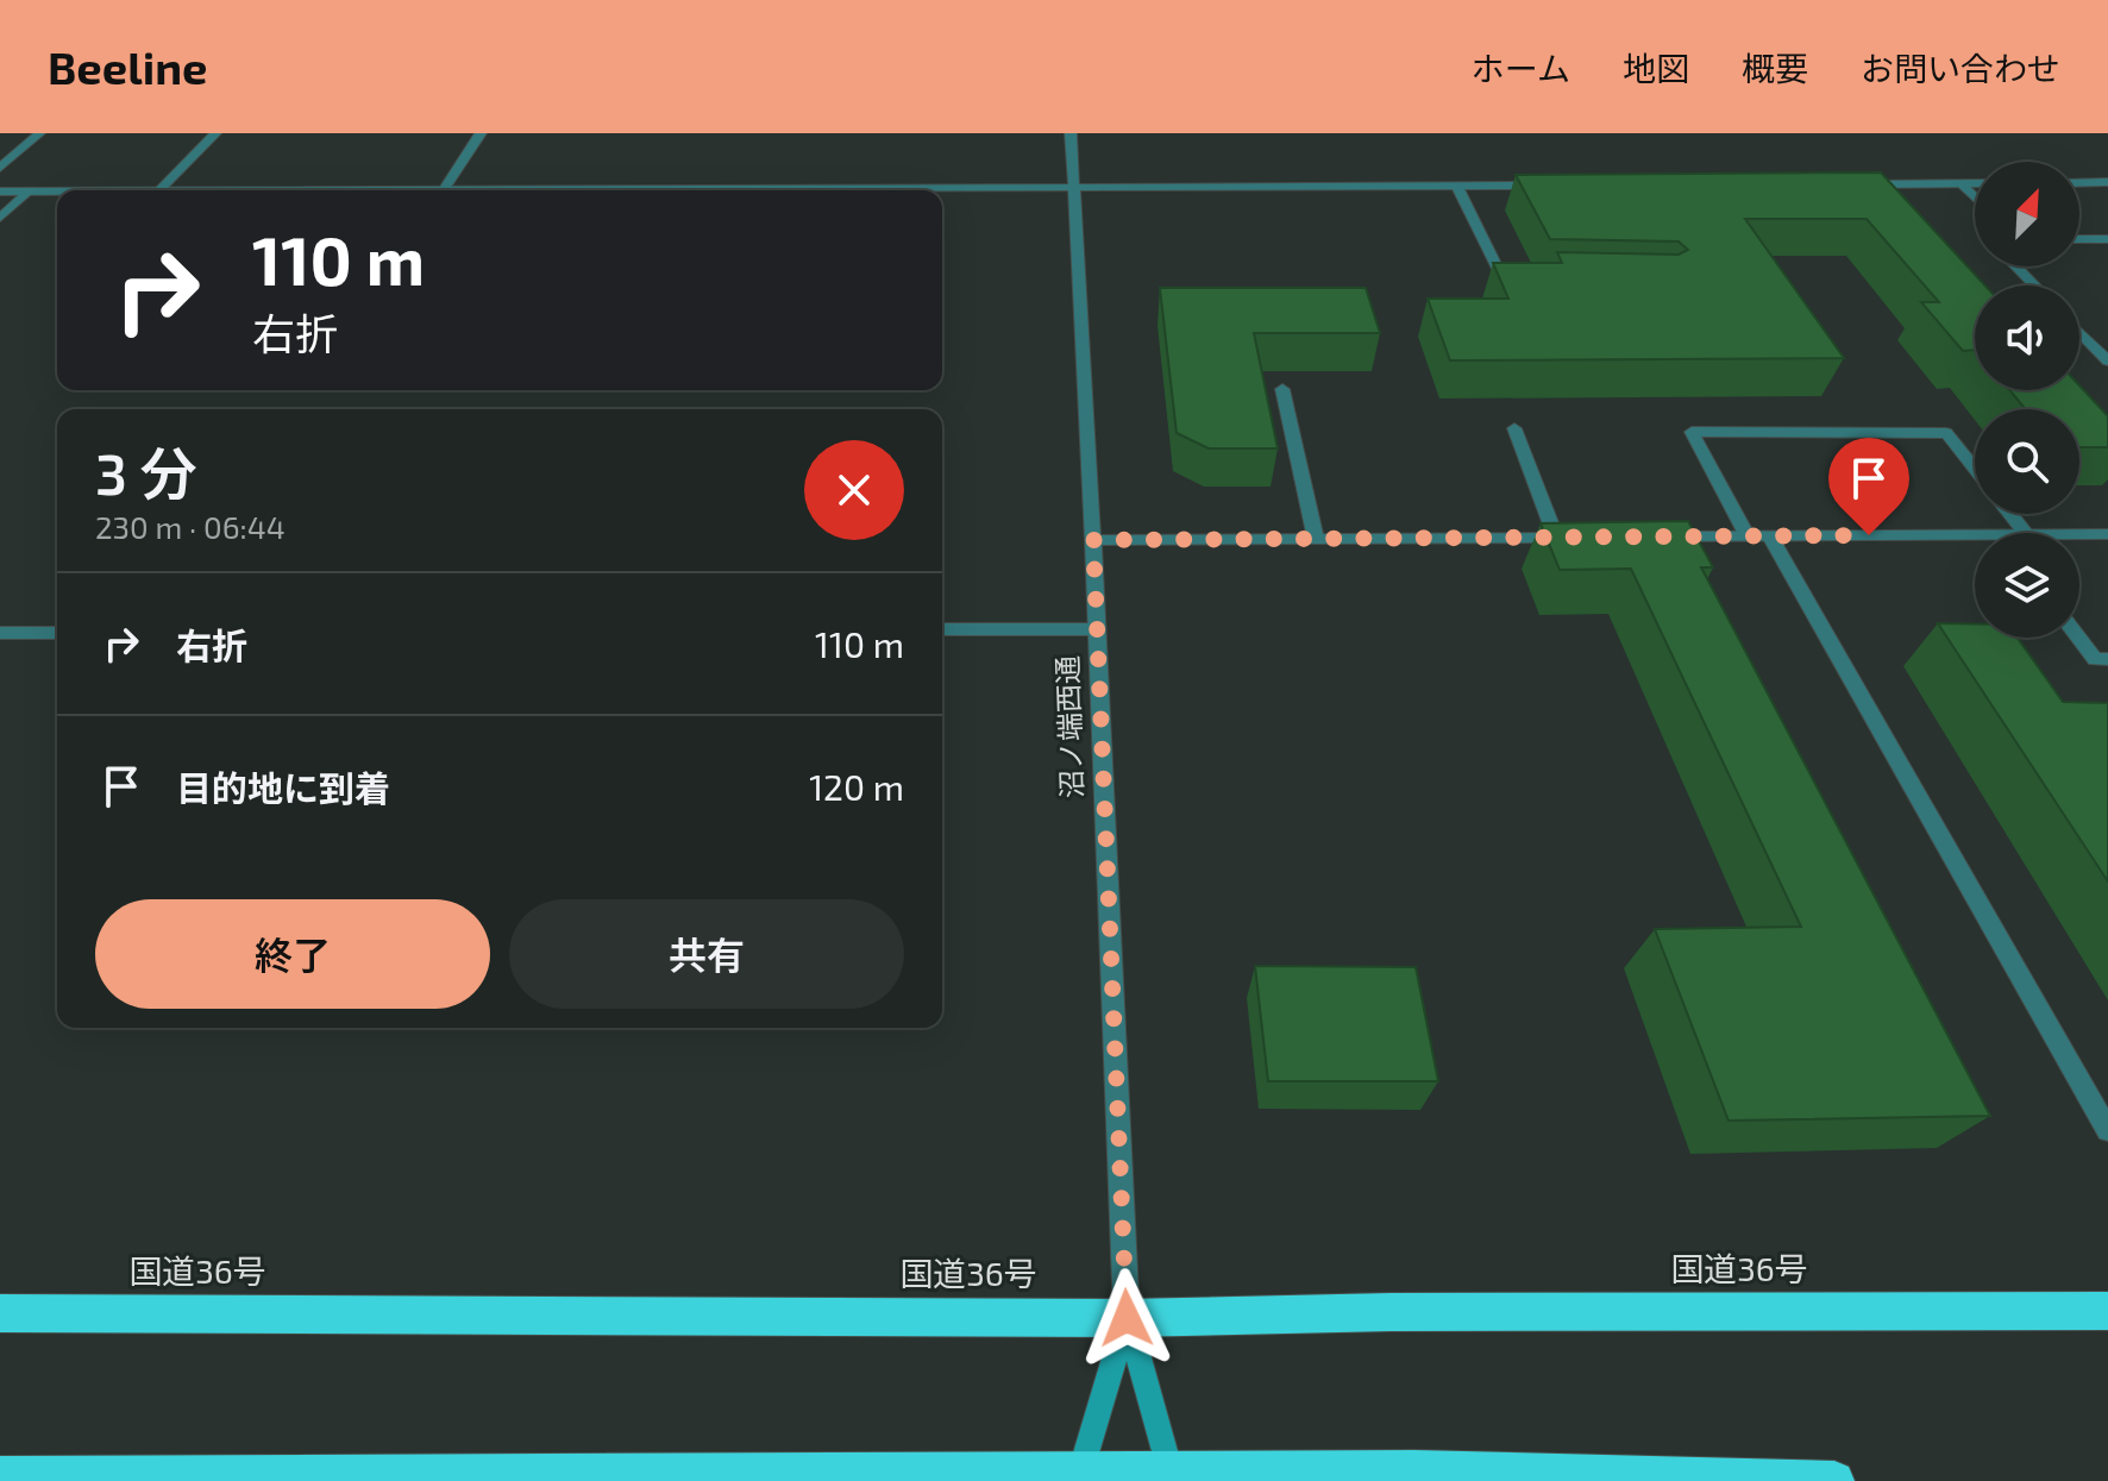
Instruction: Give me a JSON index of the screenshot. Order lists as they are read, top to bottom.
{
  "streets": {
    "highway": ["国道36号"],
    "street": ["沼ノ端西通"]
  },
  "crossings": [
    ["沼ノ端西通", "国道36号"]
  ],
  "north": "top right",
  "page": {
    "header": "Beeline",
    "nav": [
      "ホーム",
      "地図",
      "概要",
      "お問い合わせ"
    ],
    "turn": ["110 m", "右折"],
    "heading": ["3 分", "230 m · 06:44"],
    "list": [
      {
        "name": "右折",
        "value": "110 m"
      },
      {
        "name": "目的地に到着",
        "value": "120 m"
      }
    ],
    "buttons": ["終了", "共有"]
  }
}
